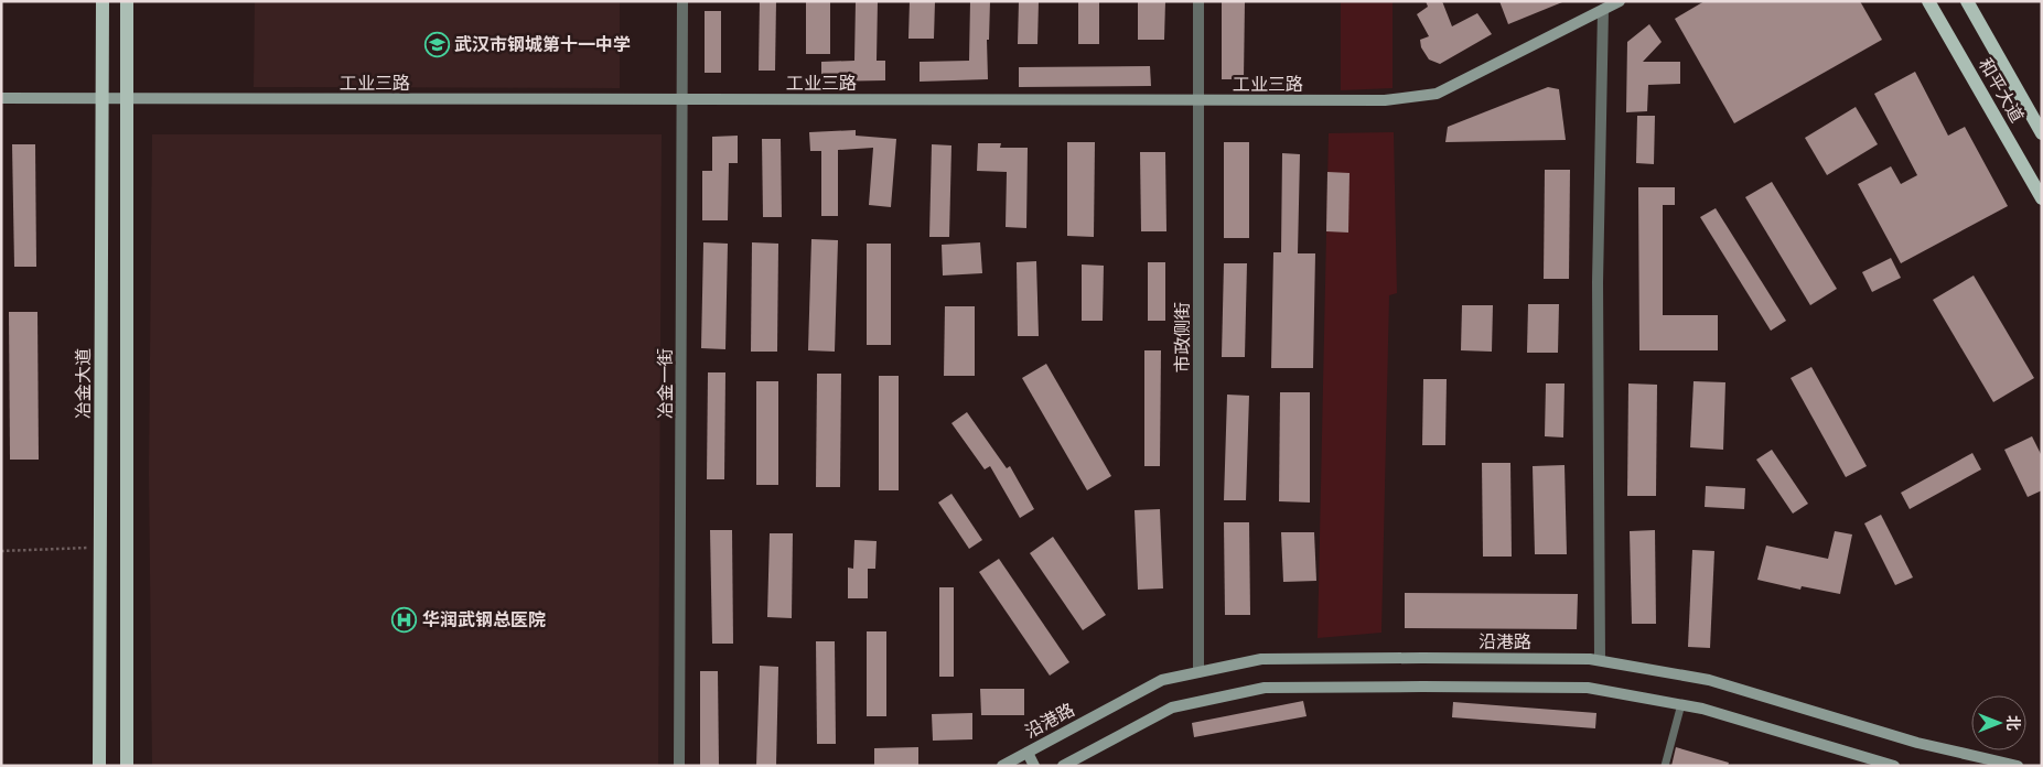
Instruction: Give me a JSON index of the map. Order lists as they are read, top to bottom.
{
  "streets": {
    "main road": [
      "工业三路",
      "和平大道",
      "冶金大道",
      "沿港路"
    ],
    "street": ["市政侧街", "冶金一街"]
  },
  "crossings": [
    ["工业三路", "市政侧街"],
    ["工业三路", "冶金大道"],
    ["工业三路", "冶金一街"],
    ["市政侧街", "沿港路"]
  ],
  "places": {
    "school or university": ["武汉市钢城第十一中学"],
    "hospital": ["华润武钢总医院"]
  },
  "north": "right"
}
